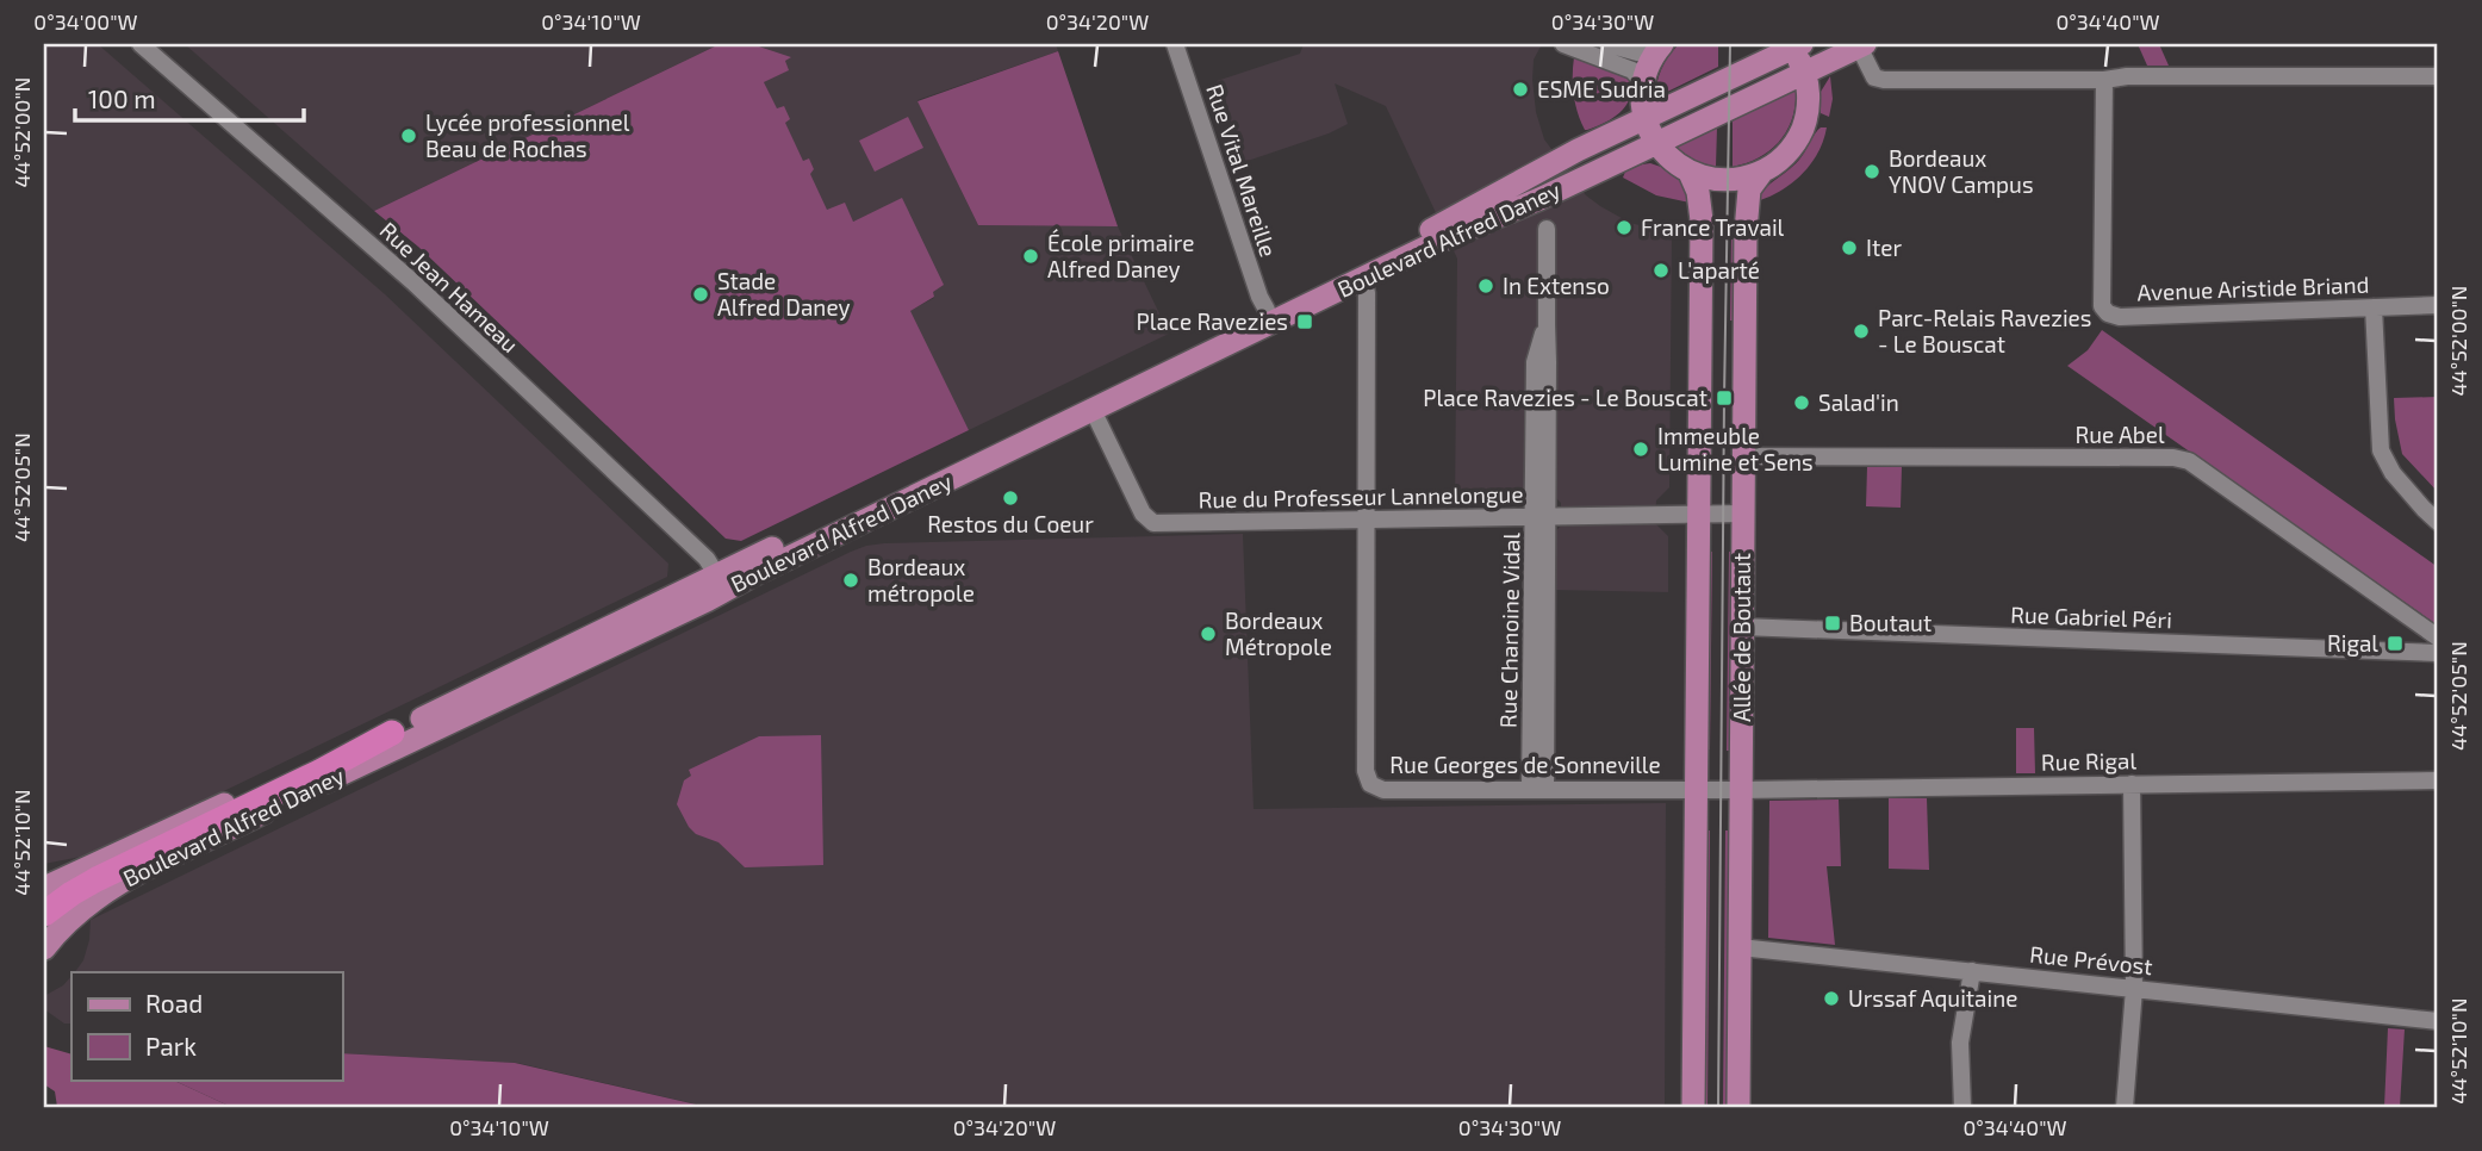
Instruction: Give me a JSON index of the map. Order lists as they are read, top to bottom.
{
  "streets": {
    "main road": ["Boulevard Alfred Daney", "Allée de Boutaut"],
    "street": [
      "Rue Vital Mareille",
      "Rue Jean Hameau",
      "Avenue Aristide Briand",
      "Rue Abel",
      "Rue du Professeur Lannelongue",
      "Rue Gabriel Péri",
      "Rue Chanoine Vidal",
      "Rue Rigal",
      "Rue Georges de Sonneville",
      "Rue Prévost"
    ]
  },
  "crossings": [
    ["Rue Vital Mareille", "Boulevard Alfred Daney"],
    ["Boulevard Alfred Daney", "Rue Jean Hameau"],
    ["Boulevard Alfred Daney", "Rue du Professeur Lannelongue"],
    ["Rue Abel", "Allée de Boutaut"],
    ["Rue du Professeur Lannelongue", "Rue Chanoine Vidal"],
    ["Rue du Professeur Lannelongue", "Allée de Boutaut"],
    ["Rue du Professeur Lannelongue", "Rue Georges de Sonneville"],
    ["Rue Gabriel Péri", "Allée de Boutaut"],
    ["Rue Chanoine Vidal", "Rue Georges de Sonneville"],
    ["Allée de Boutaut", "Rue Rigal"],
    ["Allée de Boutaut", "Rue Georges de Sonneville"],
    ["Allée de Boutaut", "Rue Prévost"],
    ["Rue Rigal", "Rue Georges de Sonneville"]
  ],
  "places": {
    "other": [
      "ESME Sudria",
      "Lycée professionnel Beau de Rochas",
      "Bordeaux YNOV Campus",
      "France Travail",
      "Iter",
      "École primaire Alfred Daney",
      "L'aparté",
      "In Extenso",
      "Stade Alfred Daney",
      "Parc-Relais Ravezies - Le Bouscat",
      "Salad'in",
      "Immeuble Lumine et Sens",
      "Restos du Coeur",
      "Bordeaux métropole",
      "Bordeaux Métropole",
      "Urssaf Aquitaine"
    ],
    "transit": [
      "Place Ravezies",
      "Place Ravezies - Le Bouscat",
      "Boutaut",
      "Rigal"
    ]
  },
  "legend": ["Road", "Park"],
  "scale_bar": "100 m",
  "coordinates": [
    "0°34'00\"W",
    "0°34'10\"W",
    "0°34'20\"W",
    "0°34'30\"W",
    "0°34'40\"W",
    "44°52'00\"N",
    "44°52'05\"N",
    "44°52'10\"N"
  ]
}
